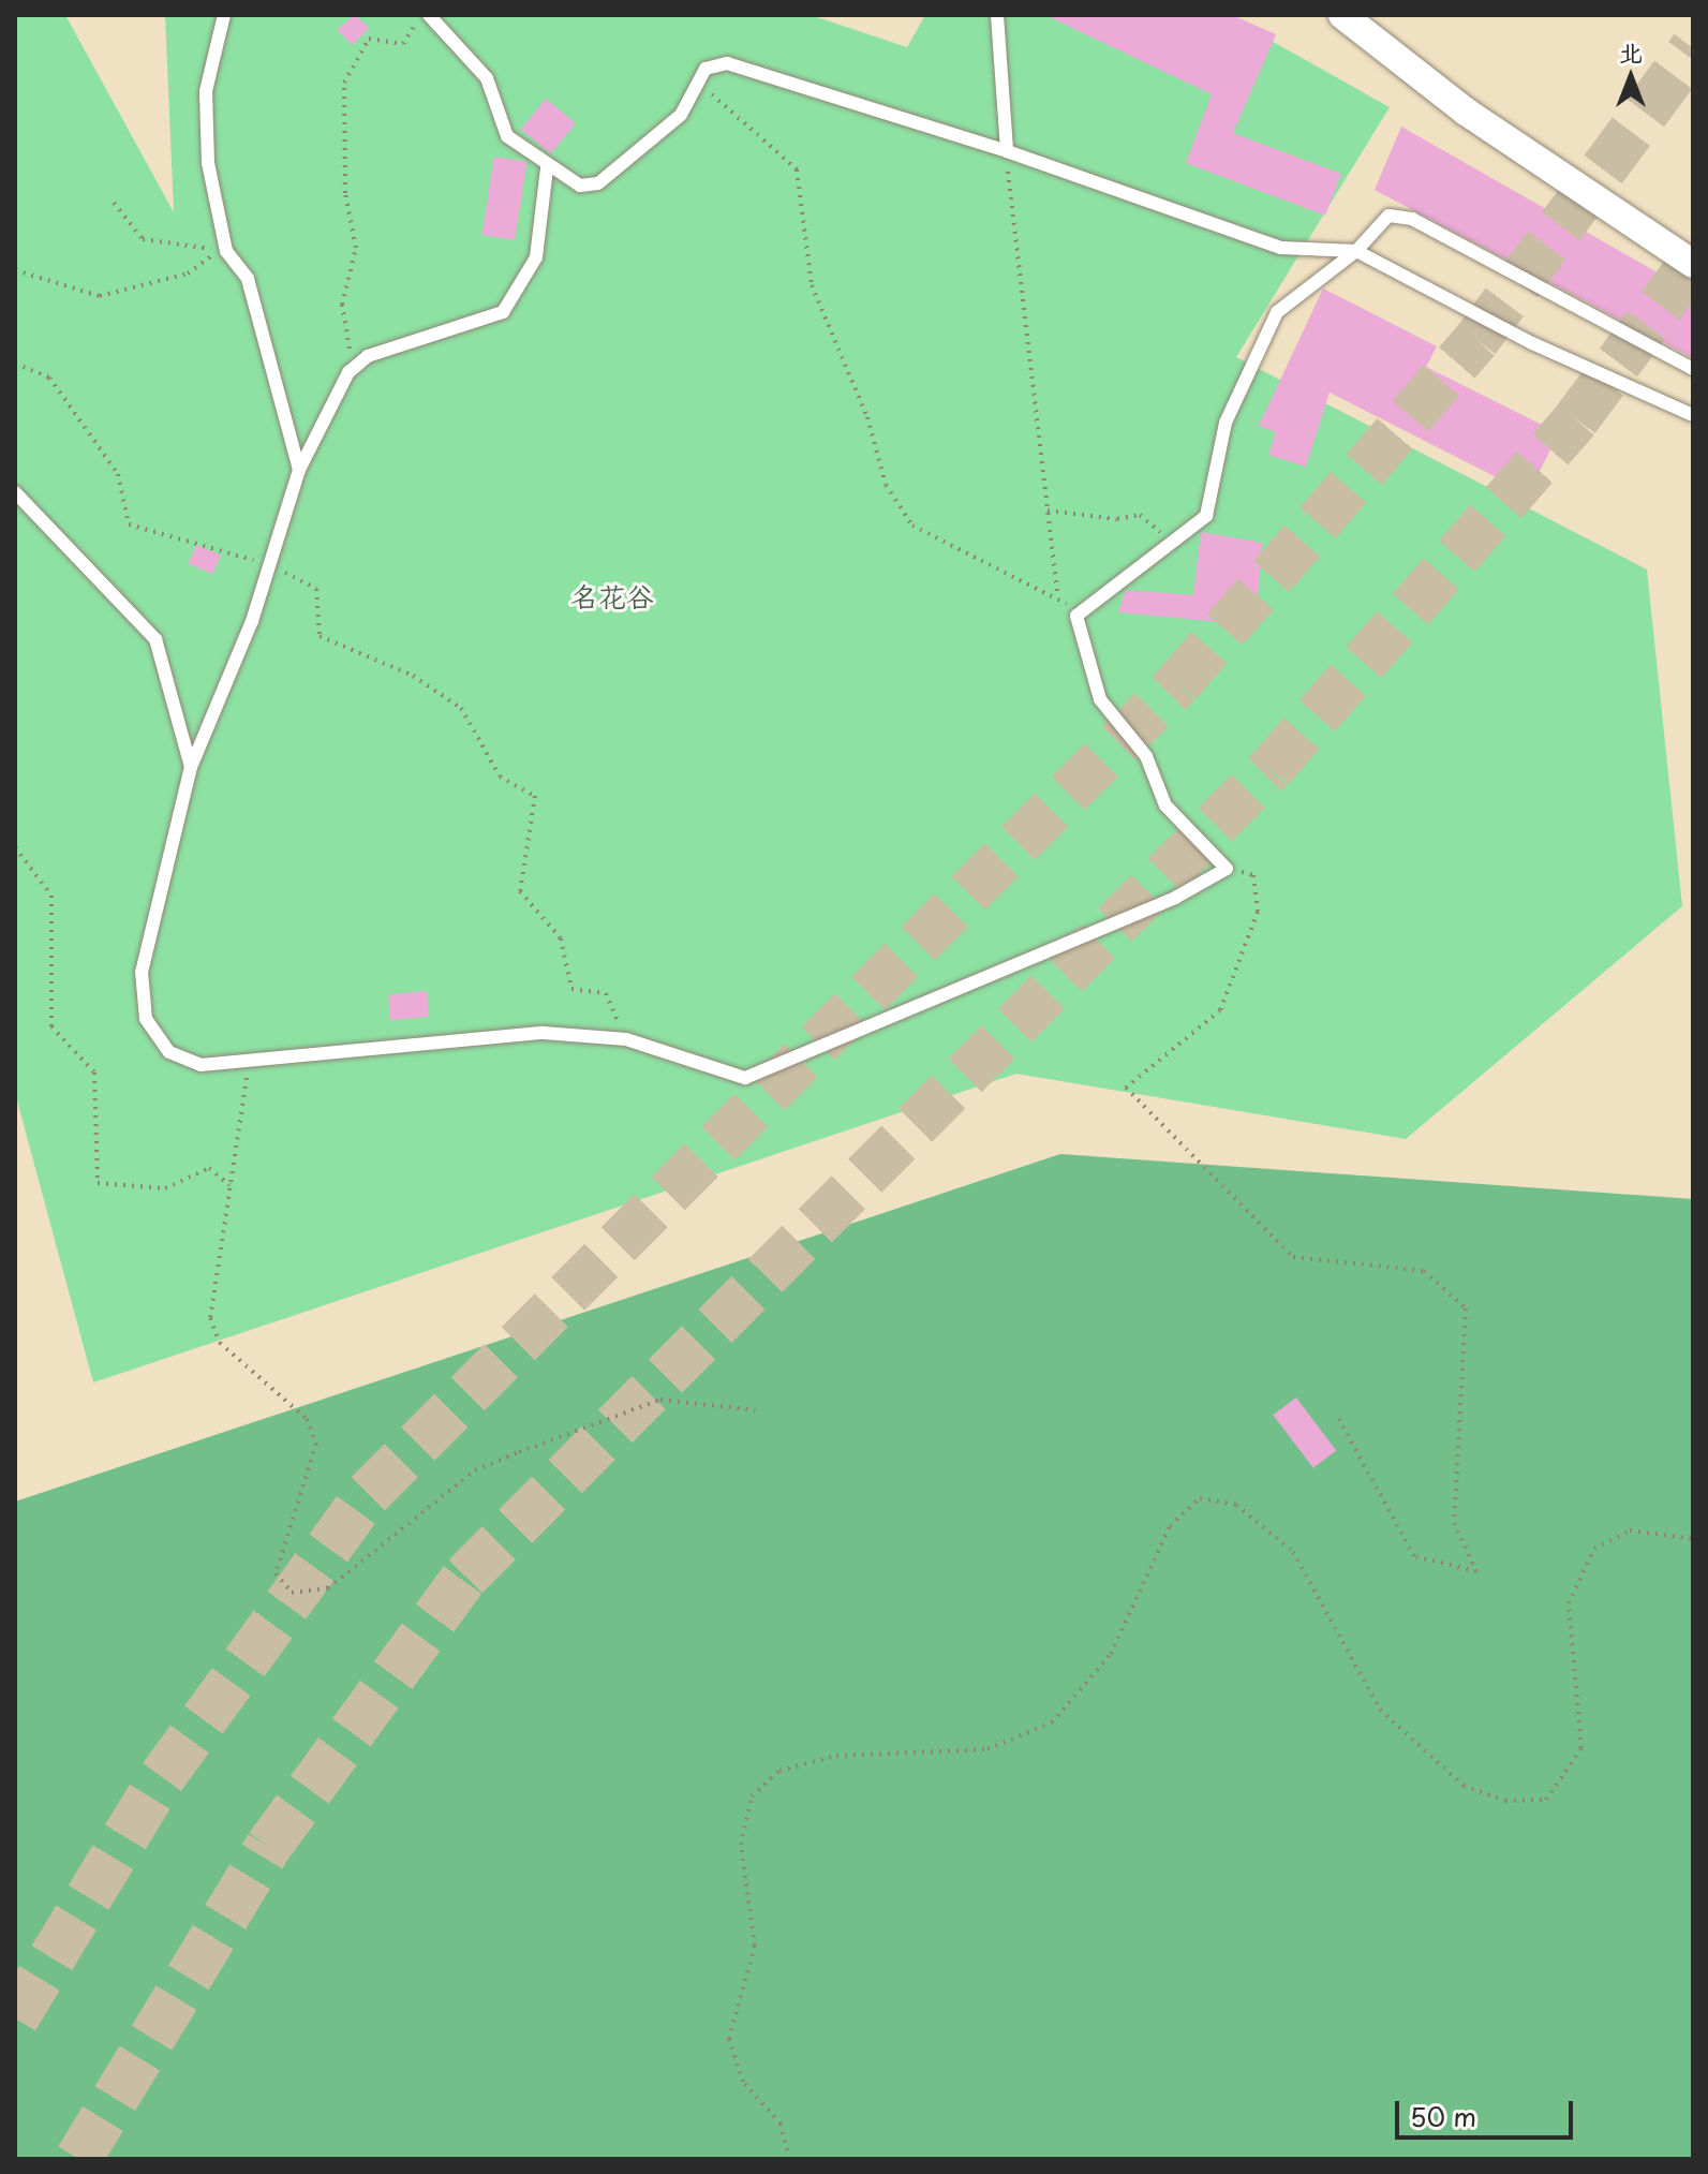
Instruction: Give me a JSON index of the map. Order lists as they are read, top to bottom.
{
  "parks": ["名花谷"],
  "scale_bar": "50 m",
  "north": "top"
}
